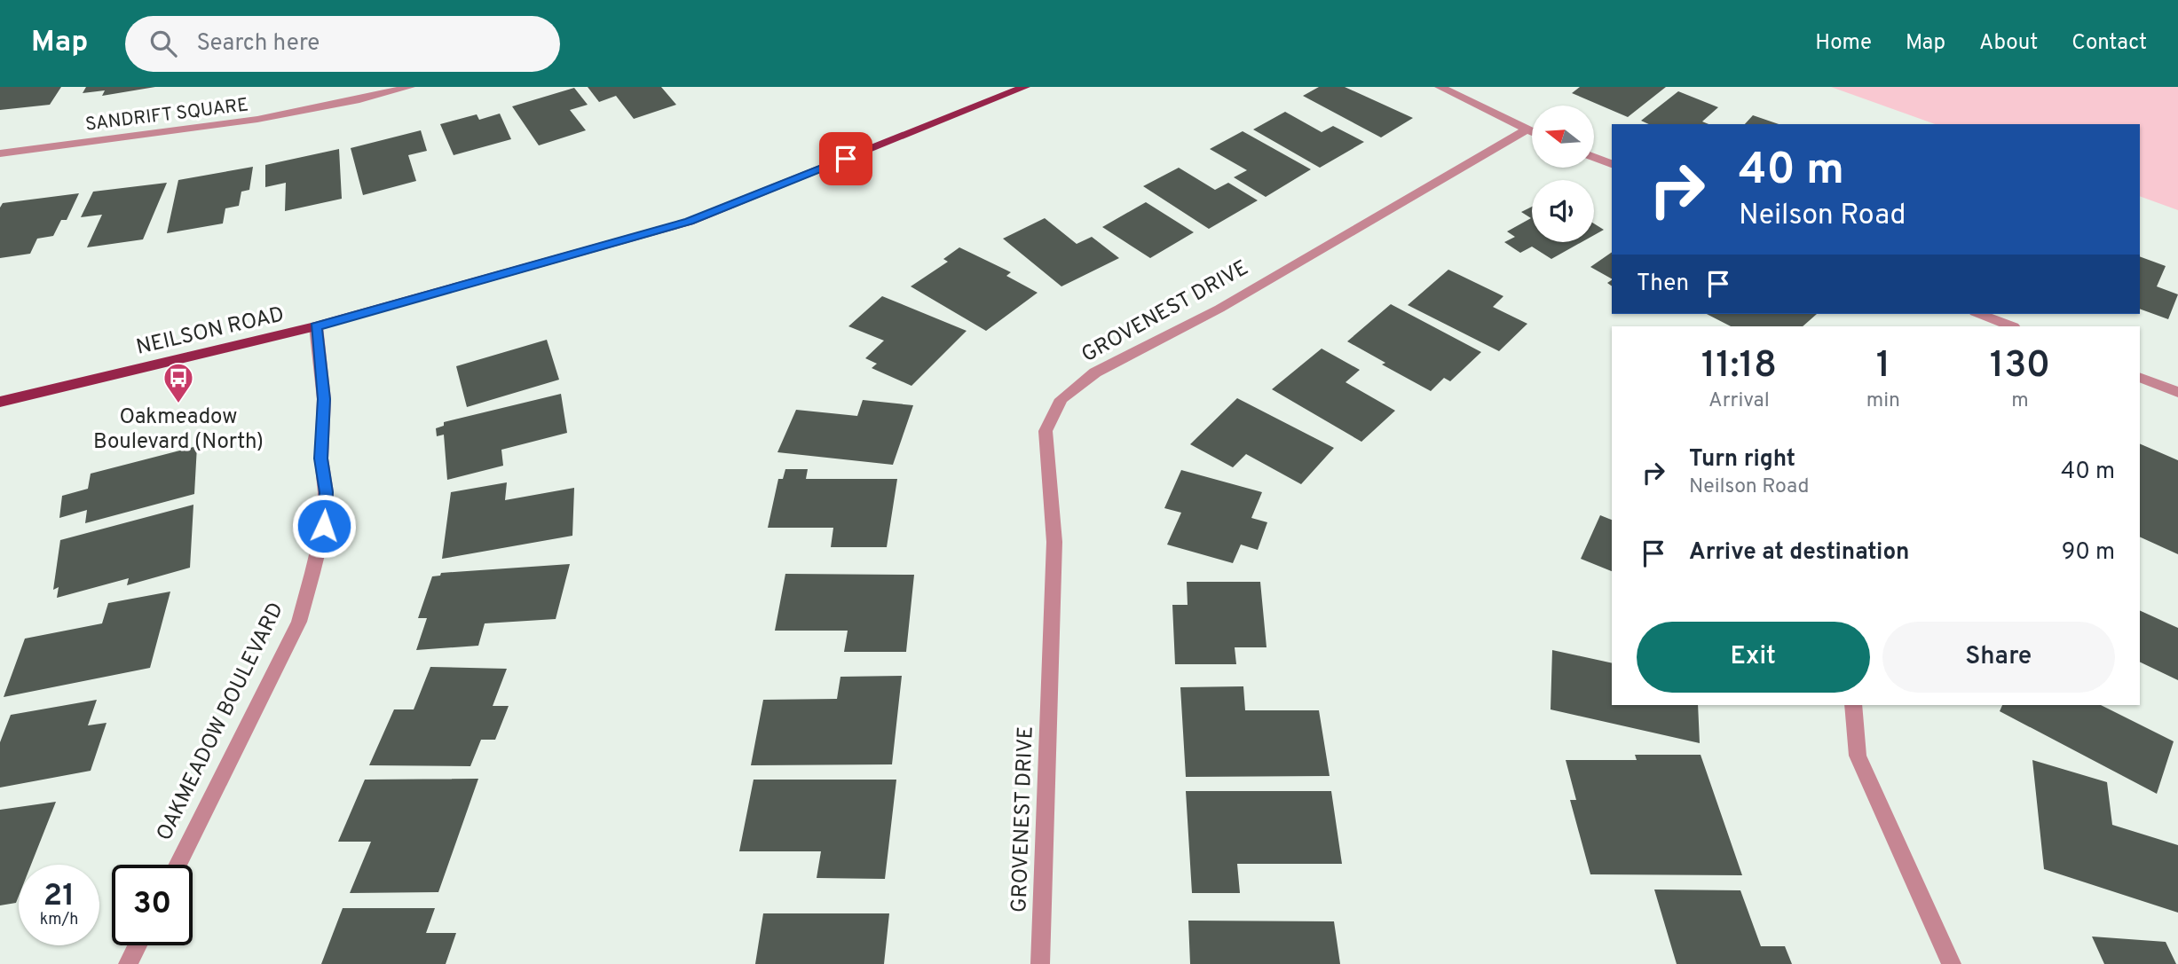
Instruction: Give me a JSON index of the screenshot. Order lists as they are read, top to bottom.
{
  "streets": {
    "main road": ["NEILSON ROAD"],
    "street": ["SANDRIFT SQUARE", "GROVENEST DRIVE", "OAKMEADOW BOULEVARD"]
  },
  "crossings": [
    ["NEILSON ROAD", "OAKMEADOW BOULEVARD"]
  ],
  "places": {
    "bus stop": ["Oakmeadow Boulevard (North)"]
  },
  "north": "left",
  "page": {
    "header": "Map",
    "search": "Search here",
    "nav": [
      "Home",
      "Map",
      "About",
      "Contact"
    ],
    "turn": ["40 m", "Neilson Road"],
    "then": "Then",
    "eta": [
      "11:18",
      "Arrival",
      "1",
      "min",
      "130",
      "m"
    ],
    "list": [
      {
        "name": "Turn right",
        "note": "Neilson Road",
        "value": "40 m"
      },
      {
        "name": "Arrive at destination",
        "value": "90 m"
      }
    ],
    "buttons": ["Exit", "Share"],
    "speed": "21 km/h",
    "limit": "30"
  }
}
